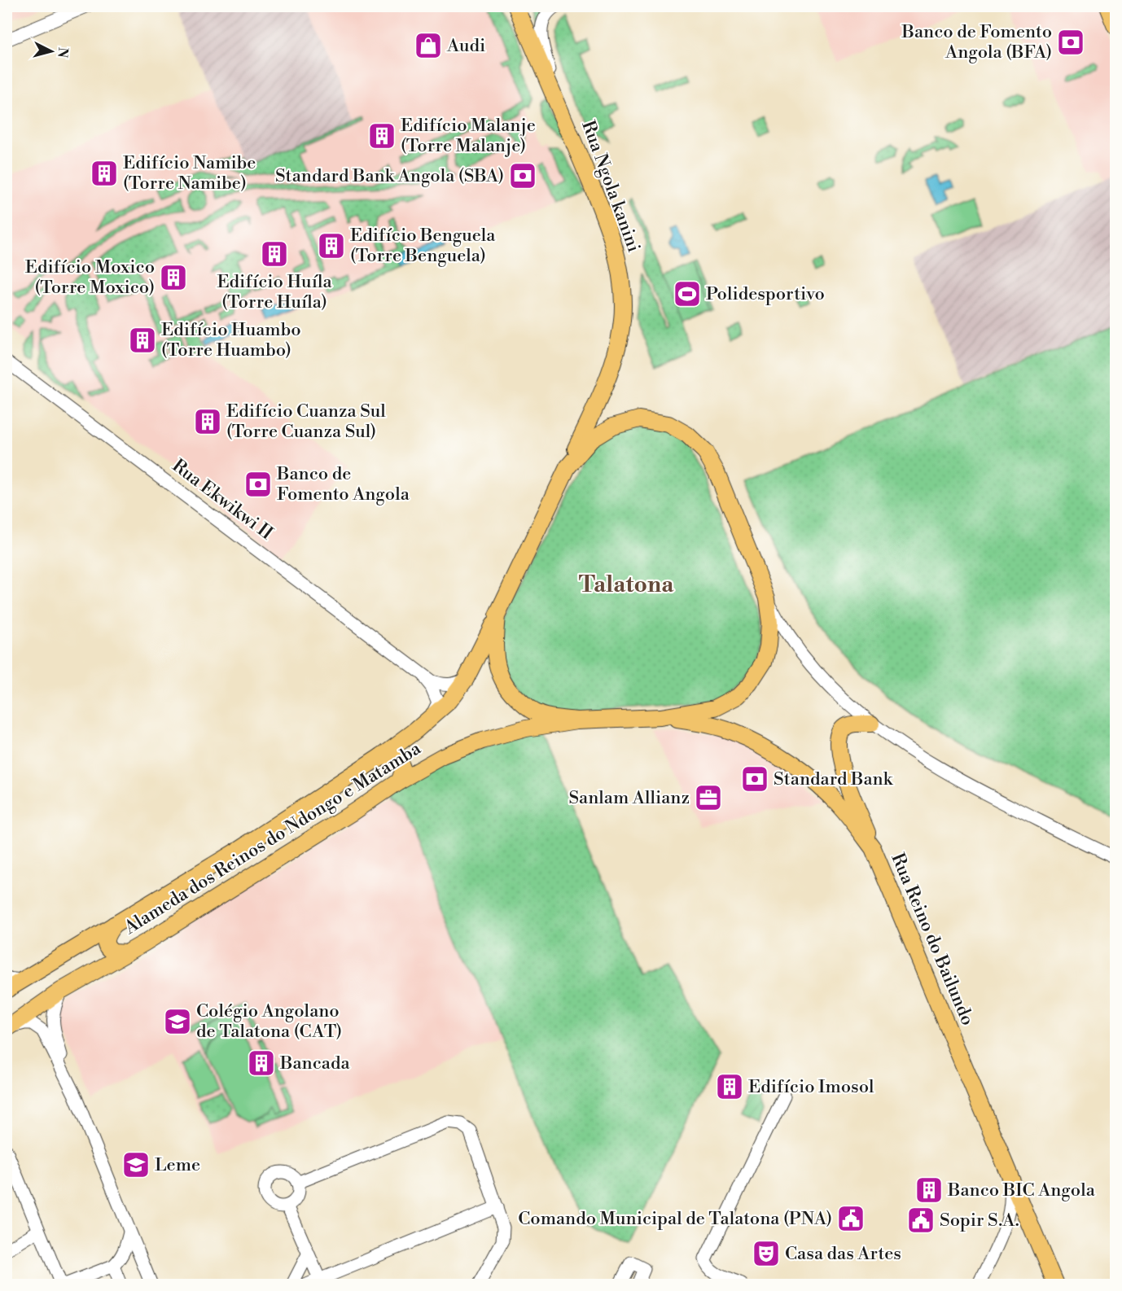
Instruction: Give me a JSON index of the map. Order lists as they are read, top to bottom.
{
  "streets": {
    "main road": ["Rua Ngola kanini", "Alameda dos Reinos do Ndongo e Matamba", "Rua Reino do Bailundo"],
    "street": ["Rua Ekwikwi II"]
  },
  "crossings": [
    ["Rua Ngola kanini", "Alameda dos Reinos do Ndongo e Matamba"],
    ["Rua Ekwikwi II", "Alameda dos Reinos do Ndongo e Matamba"]
  ],
  "districts": ["Talatona"],
  "places": {
    "bank": [
      "Banco de Fomento Angola (BFA)",
      "Standard Bank Angola (SBA)",
      "Banco de Fomento Angola",
      "Standard Bank"
    ],
    "shop": ["Audi"],
    "building": [
      "Edifício Malanje (Torre Malanje)",
      "Edifício Namibe (Torre Namibe)",
      "Edifício Benguela (Torre Benguela)",
      "Edifício Huíla (Torre Huíla)",
      "Edifício Moxico (Torre Moxico)",
      "Edifício Huambo (Torre Huambo)",
      "Edifício Cuanza Sul (Torre Cuanza Sul)",
      "Bancada",
      "Edifício Imosol",
      "Banco BIC Angola"
    ],
    "sports": ["Polidesportivo"],
    "office": ["Sanlam Allianz"],
    "school or university": ["Colégio Angolano de Talatona (CAT)", "Leme"],
    "public building": ["Comando Municipal de Talatona (PNA)", "Sopir S.A."],
    "theatre": ["Casa das Artes"]
  },
  "north": "right"
}
